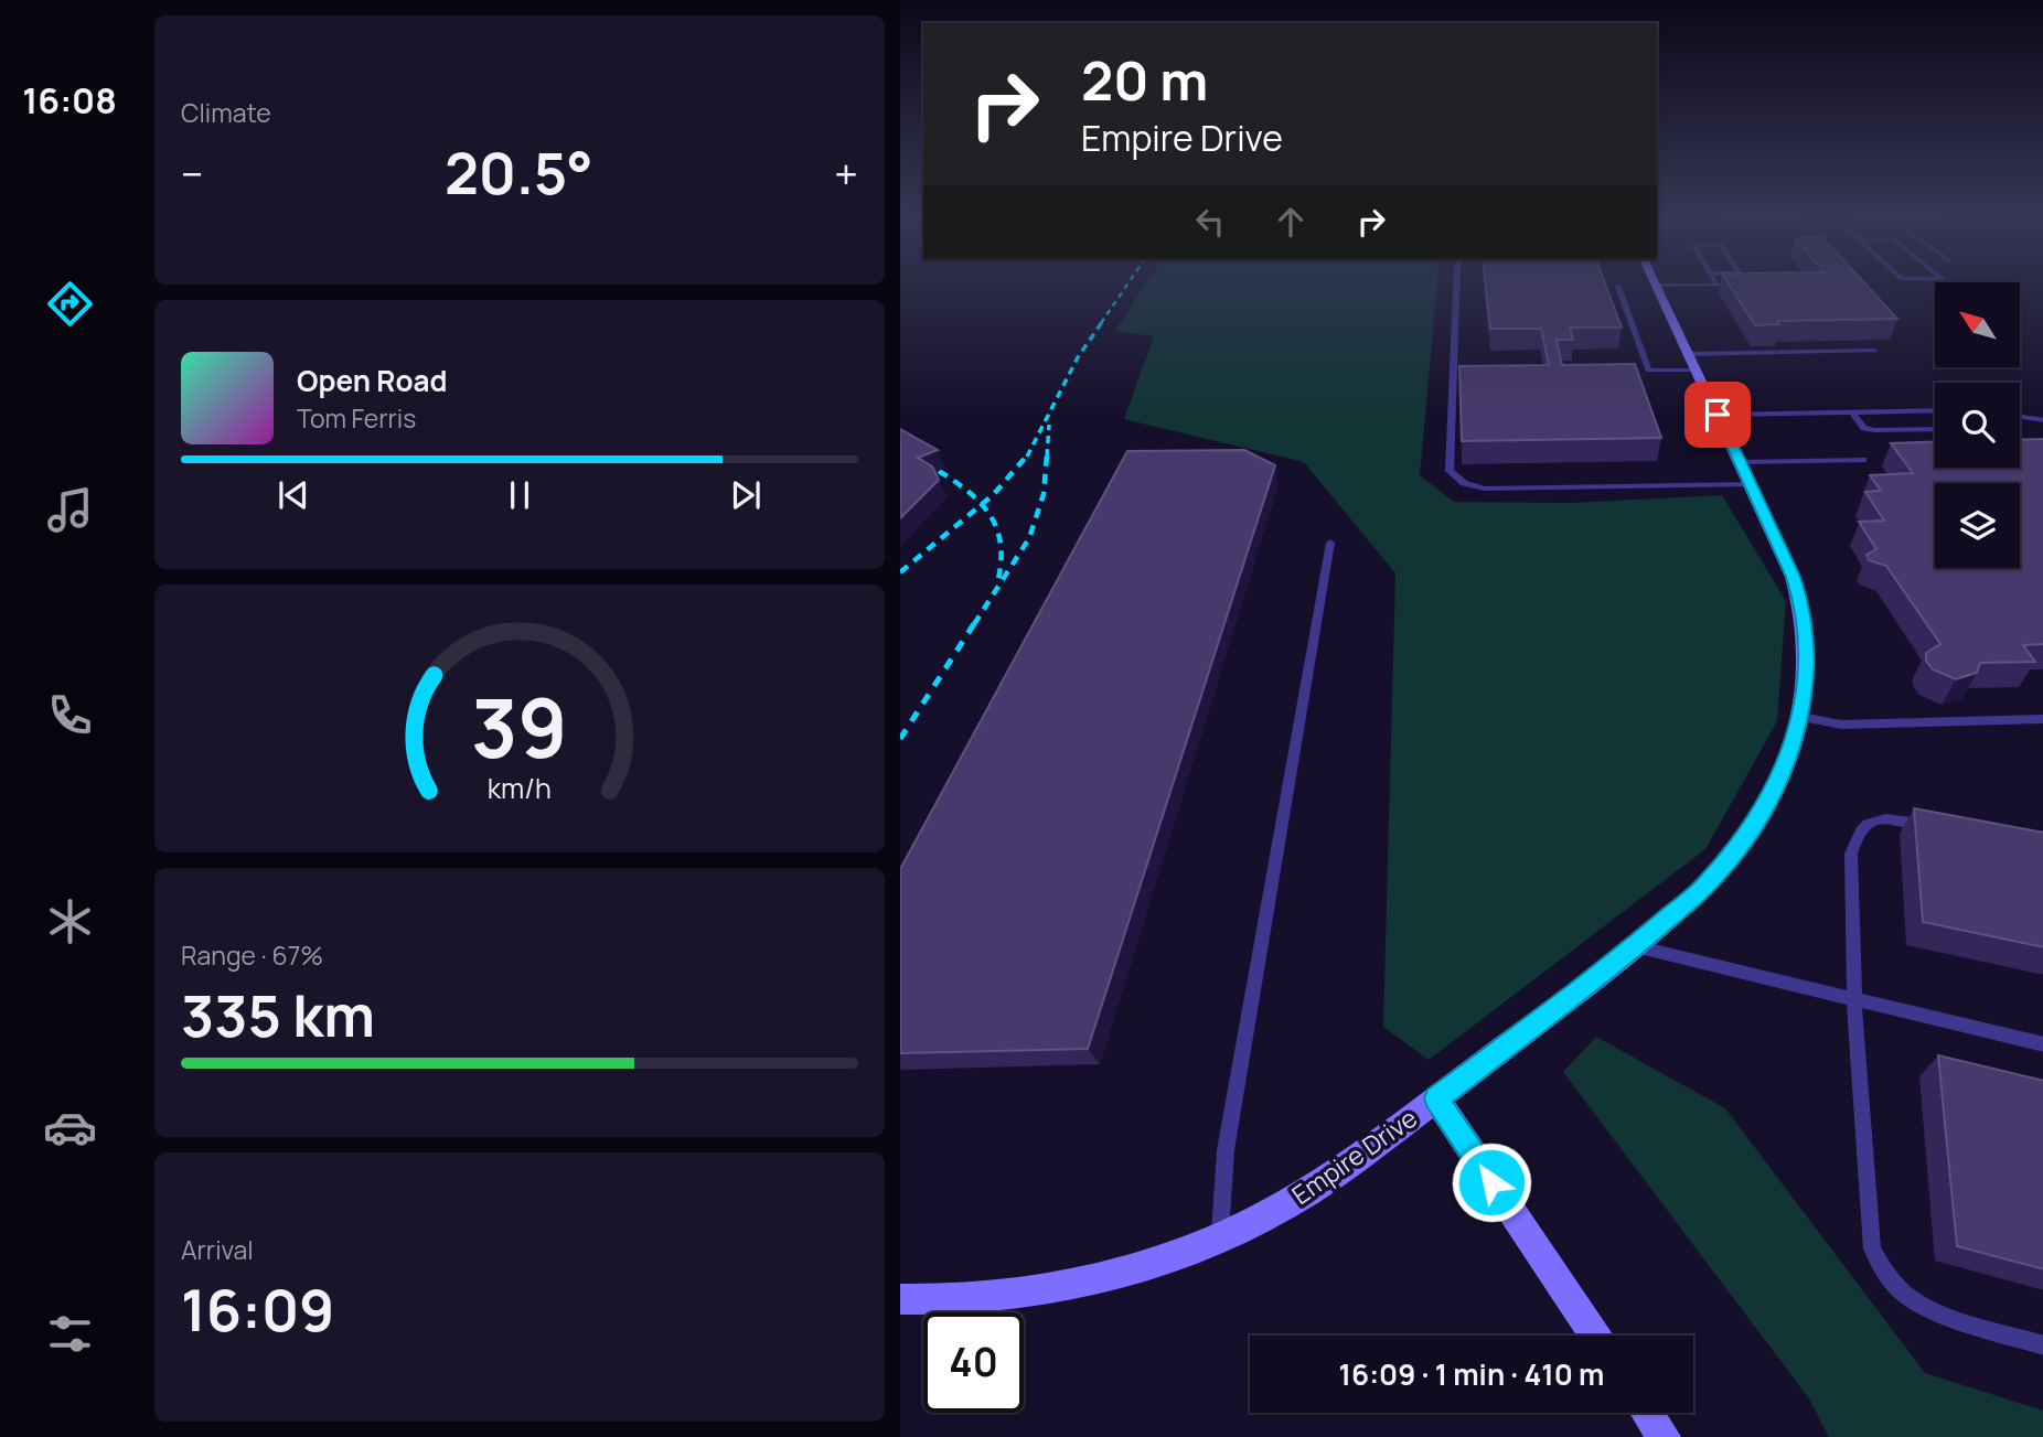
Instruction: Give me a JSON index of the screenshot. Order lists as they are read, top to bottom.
{
  "streets": {
    "street": ["Empire Drive"]
  },
  "north": "top left",
  "page": {
    "tabs": "16:08",
    "tile": [
      "Climate",
      ["Range · 67%", "335 km"],
      ["Arrival", "16:09"]
    ],
    "turn": ["20 m", "Empire Drive"],
    "heat": ["−", "20.5°", "+"],
    "song": ["Open Road", "Tom Ferris"],
    "limit": "40",
    "trip": "16:09 · 1 min · 410 m",
    "gauge": ["39", "km/h"]
  }
}
